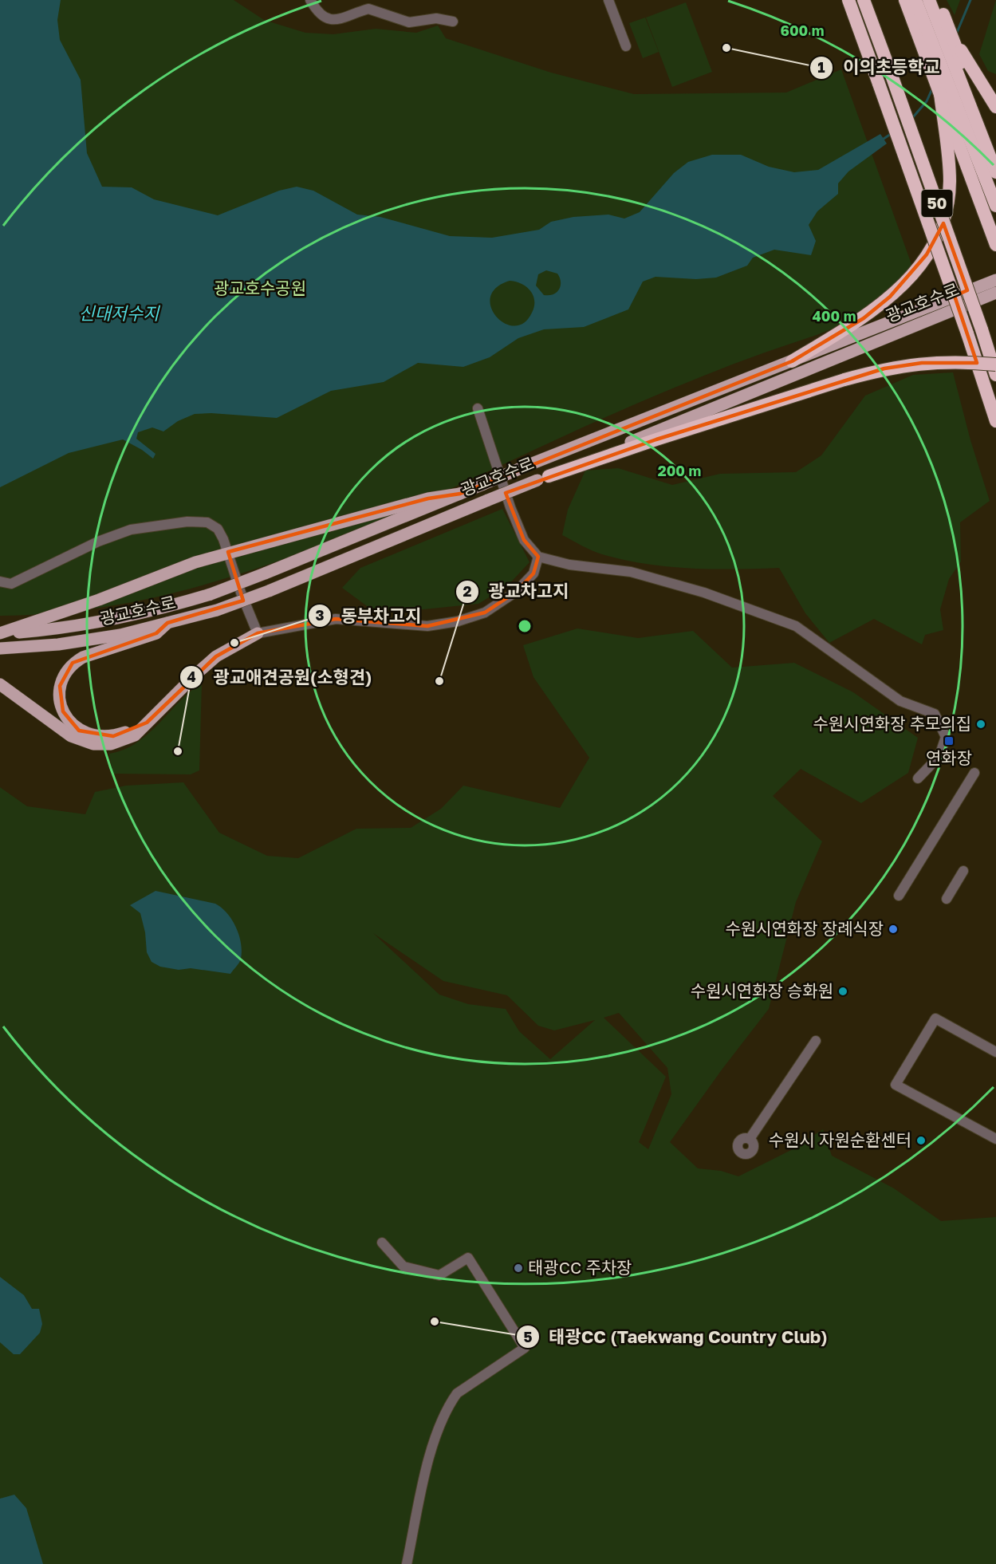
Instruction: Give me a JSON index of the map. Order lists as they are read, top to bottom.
{
  "streets": {
    "highway": ["50"],
    "main road": ["광교호수로"]
  },
  "water": ["신대저수지"],
  "parks": ["광교호수공원"],
  "places": {
    "other": [
      "이의초등학교",
      "동부차고지",
      "광교차고지",
      "수원시연화장 추모의집",
      "광교애견공원(소형견)",
      "수원시연화장 장례식장",
      "수원시연화장 승화원",
      "수원시 자원순환센터",
      "태광CC 주차장",
      "태광CC (Taekwang Country Club)"
    ],
    "transit": ["연화장"]
  },
  "rings": ["600 m", "400 m", "200 m"]
}
